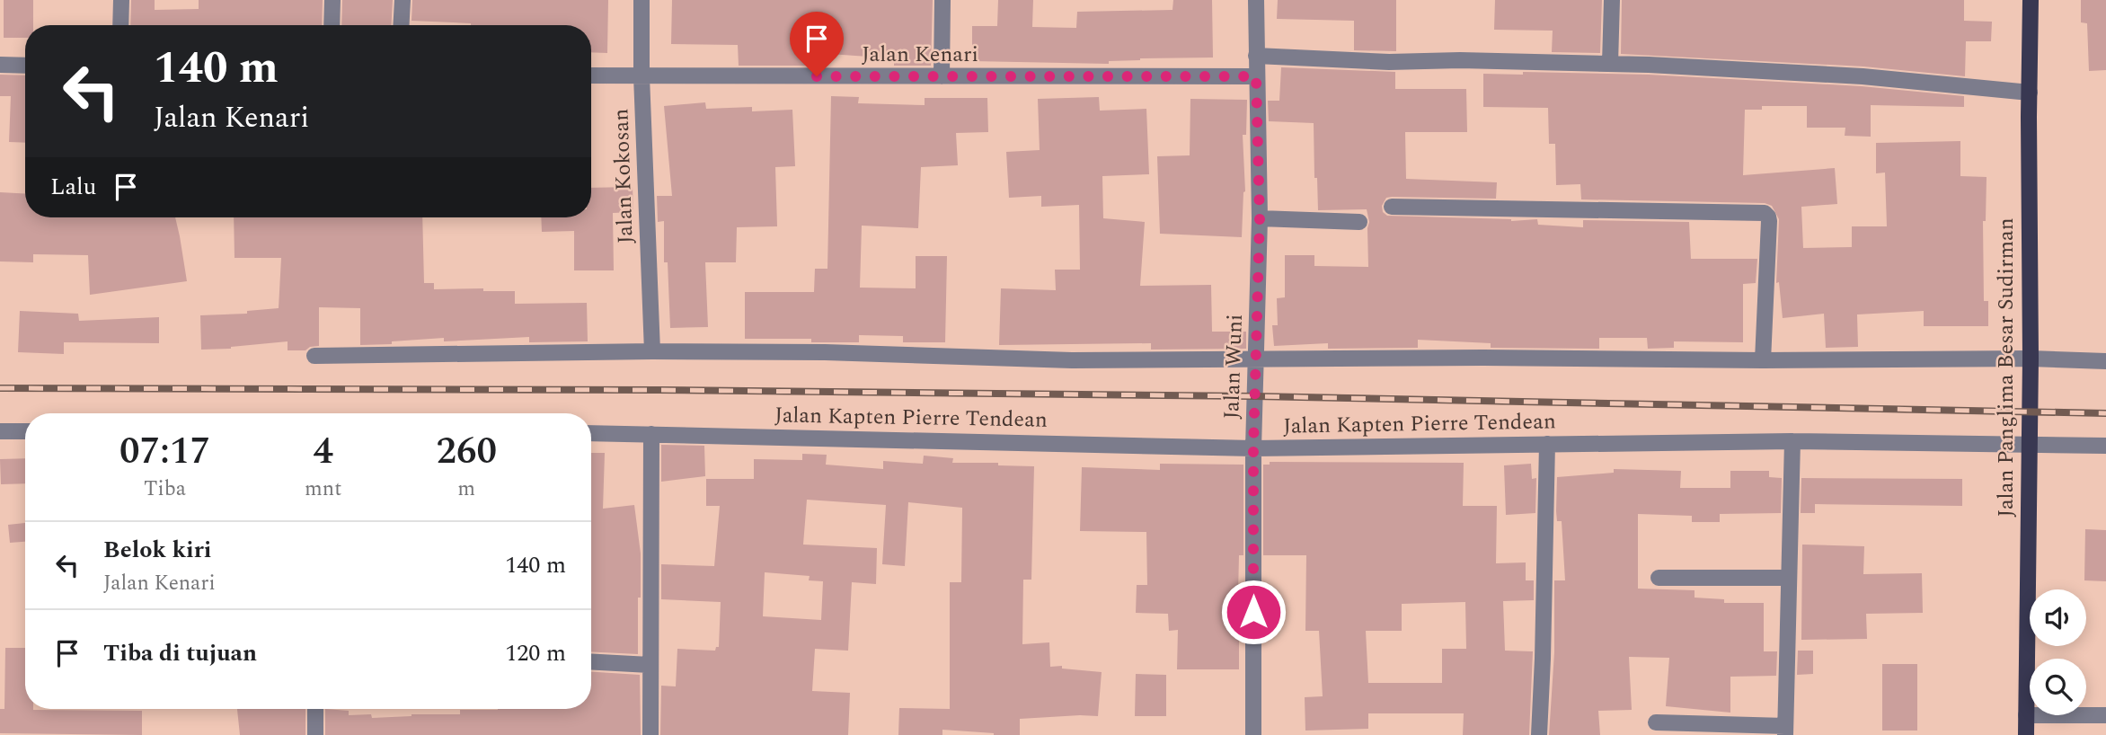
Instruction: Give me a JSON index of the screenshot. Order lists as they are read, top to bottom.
{
  "streets": {
    "main road": ["Jalan Panglima Besar Sudirman"],
    "street": [
      "Jalan Kenari",
      "Jalan Kokosan",
      "Jalan Wuni",
      "Jalan Kapten Pierre Tendean"
    ]
  },
  "crossings": [
    ["Jalan Kenari", "Jalan Kokosan"],
    ["Jalan Kenari", "Jalan Wuni"],
    ["Jalan Wuni", "Jalan Kapten Pierre Tendean"],
    ["Jalan Panglima Besar Sudirman", "Jalan Kapten Pierre Tendean"]
  ],
  "page": {
    "turn": ["140 m", "Jalan Kenari"],
    "then": "Lalu",
    "eta": [
      "07:17",
      "Tiba",
      "4",
      "mnt",
      "260",
      "m"
    ],
    "list": [
      {
        "name": "Belok kiri",
        "note": "Jalan Kenari",
        "value": "140 m"
      },
      {
        "name": "Tiba di tujuan",
        "value": "120 m"
      }
    ]
  }
}
